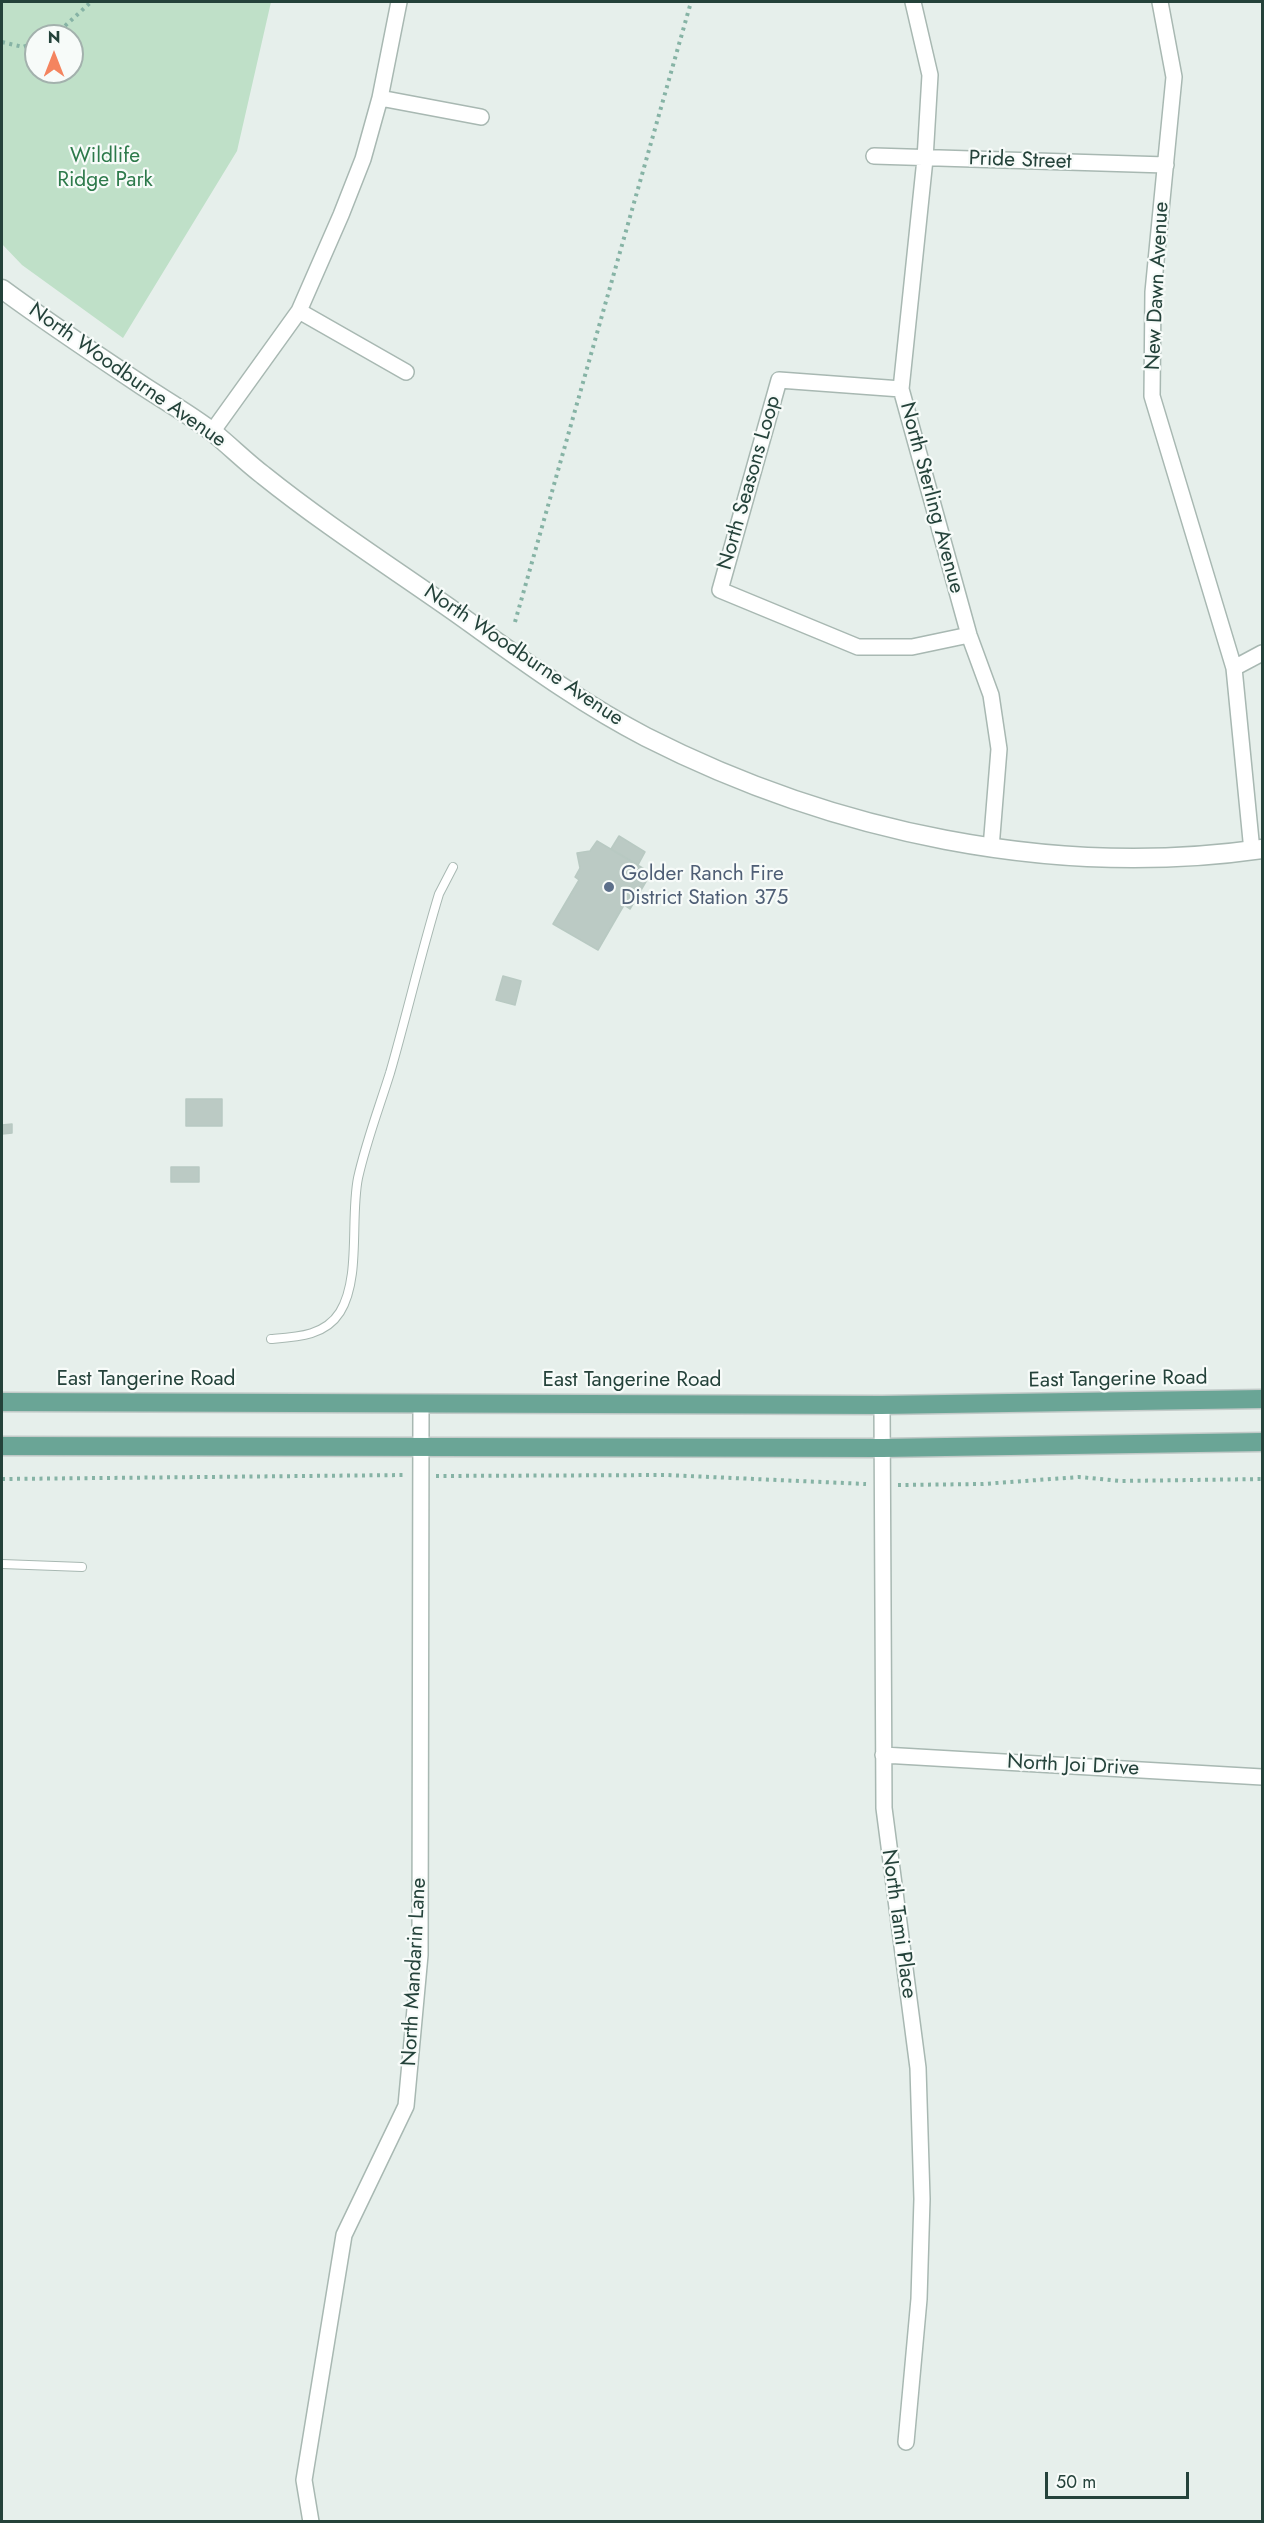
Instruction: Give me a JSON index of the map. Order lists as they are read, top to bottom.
{
  "streets": {
    "main road": ["East Tangerine Road"],
    "street": [
      "Pride Street",
      "New Dawn Avenue",
      "North Woodburne Avenue",
      "North Seasons Loop",
      "North Sterling Avenue",
      "North Joi Drive",
      "North Tami Place",
      "North Mandarin Lane"
    ]
  },
  "crossings": [
    ["Pride Street", "New Dawn Avenue"],
    ["Pride Street", "North Sterling Avenue"],
    ["New Dawn Avenue", "North Woodburne Avenue"],
    ["North Woodburne Avenue", "North Sterling Avenue"],
    ["North Seasons Loop", "North Sterling Avenue"],
    ["East Tangerine Road", "North Tami Place"],
    ["East Tangerine Road", "North Mandarin Lane"],
    ["North Joi Drive", "North Tami Place"]
  ],
  "parks": ["Wildlife Ridge Park"],
  "places": ["Golder Ranch Fire District Station 375"],
  "scale_bar": "50 m",
  "north": "top"
}
